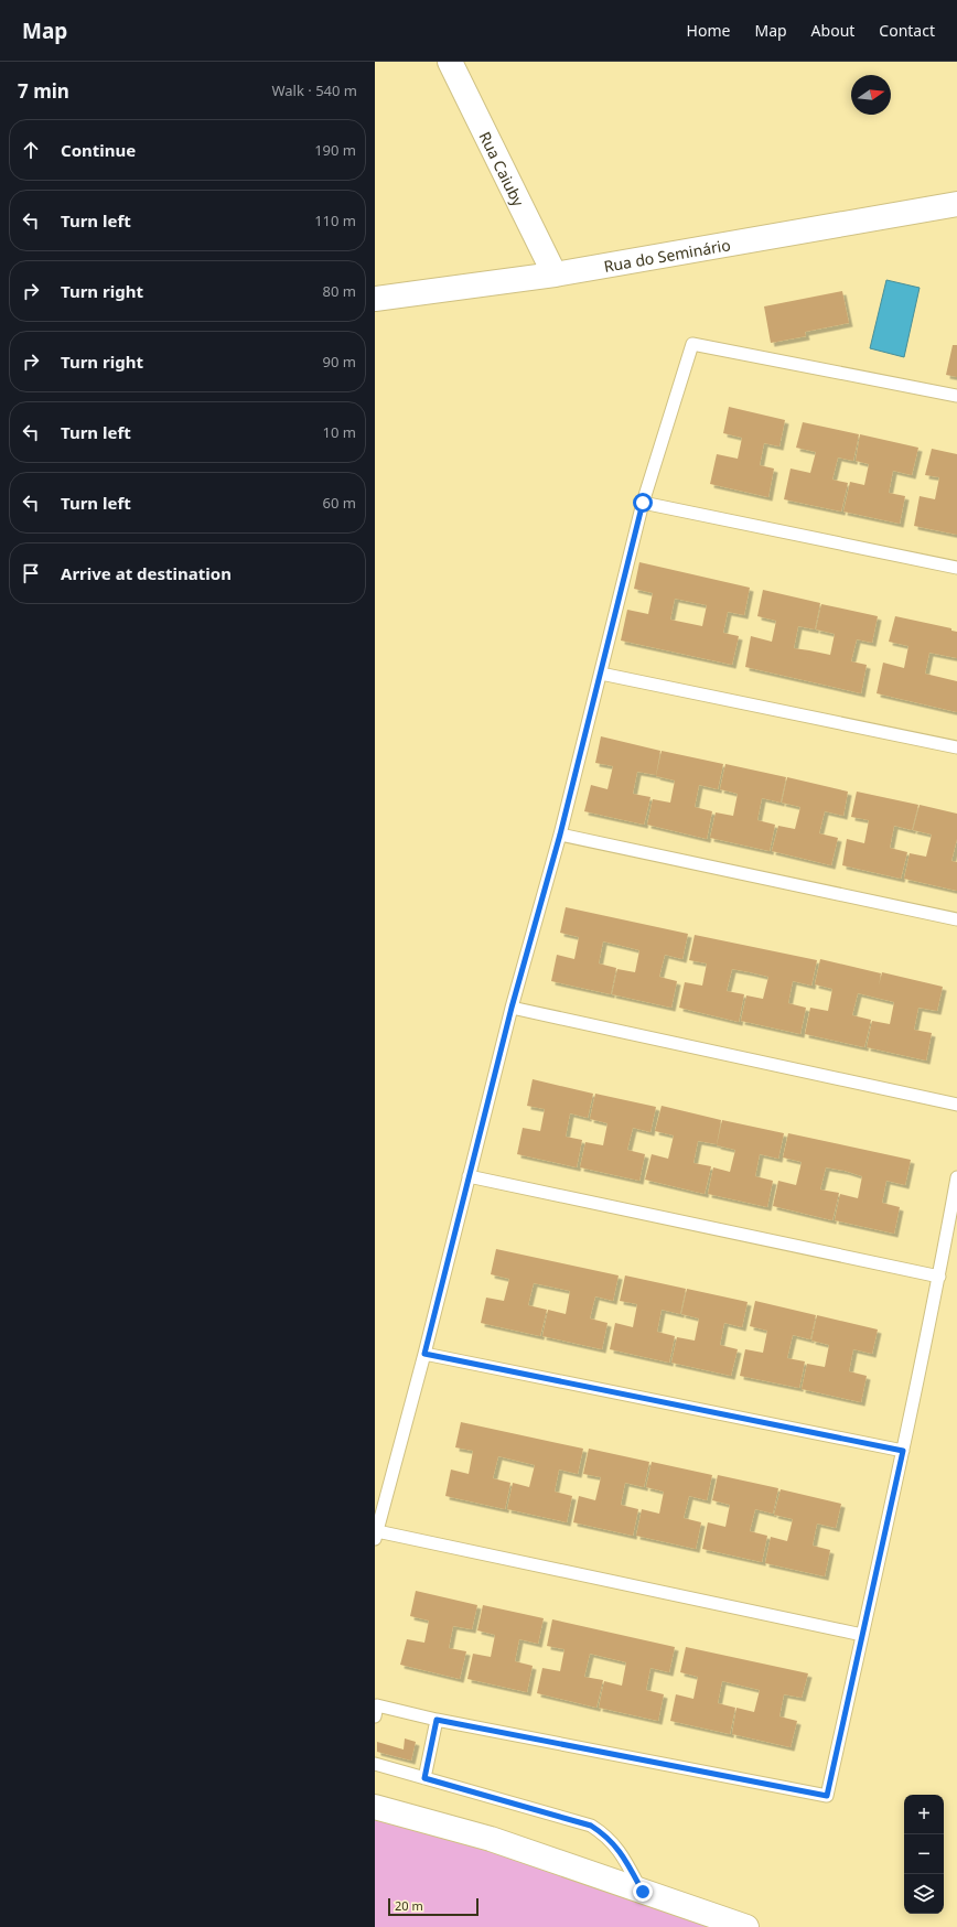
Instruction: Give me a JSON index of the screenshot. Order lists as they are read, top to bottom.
{
  "streets": {
    "street": ["Rua Caiuby", "Rua do Seminário"]
  },
  "crossings": [
    ["Rua Caiuby", "Rua do Seminário"]
  ],
  "scale_bar": "20 m",
  "north": "right",
  "page": {
    "header": "Map",
    "nav": [
      "Home",
      "Map",
      "About",
      "Contact"
    ],
    "heading": ["7 min", "Walk · 540 m"],
    "list": [
      ["Continue", "190 m"],
      ["Turn left", "110 m"],
      ["Turn right", "80 m"],
      ["Turn right", "90 m"],
      ["Turn left", "10 m"],
      ["Turn left", "60 m"],
      "Arrive at destination"
    ],
    "map_buttons": ["+", "−"],
    "scale": "20 m"
  }
}
